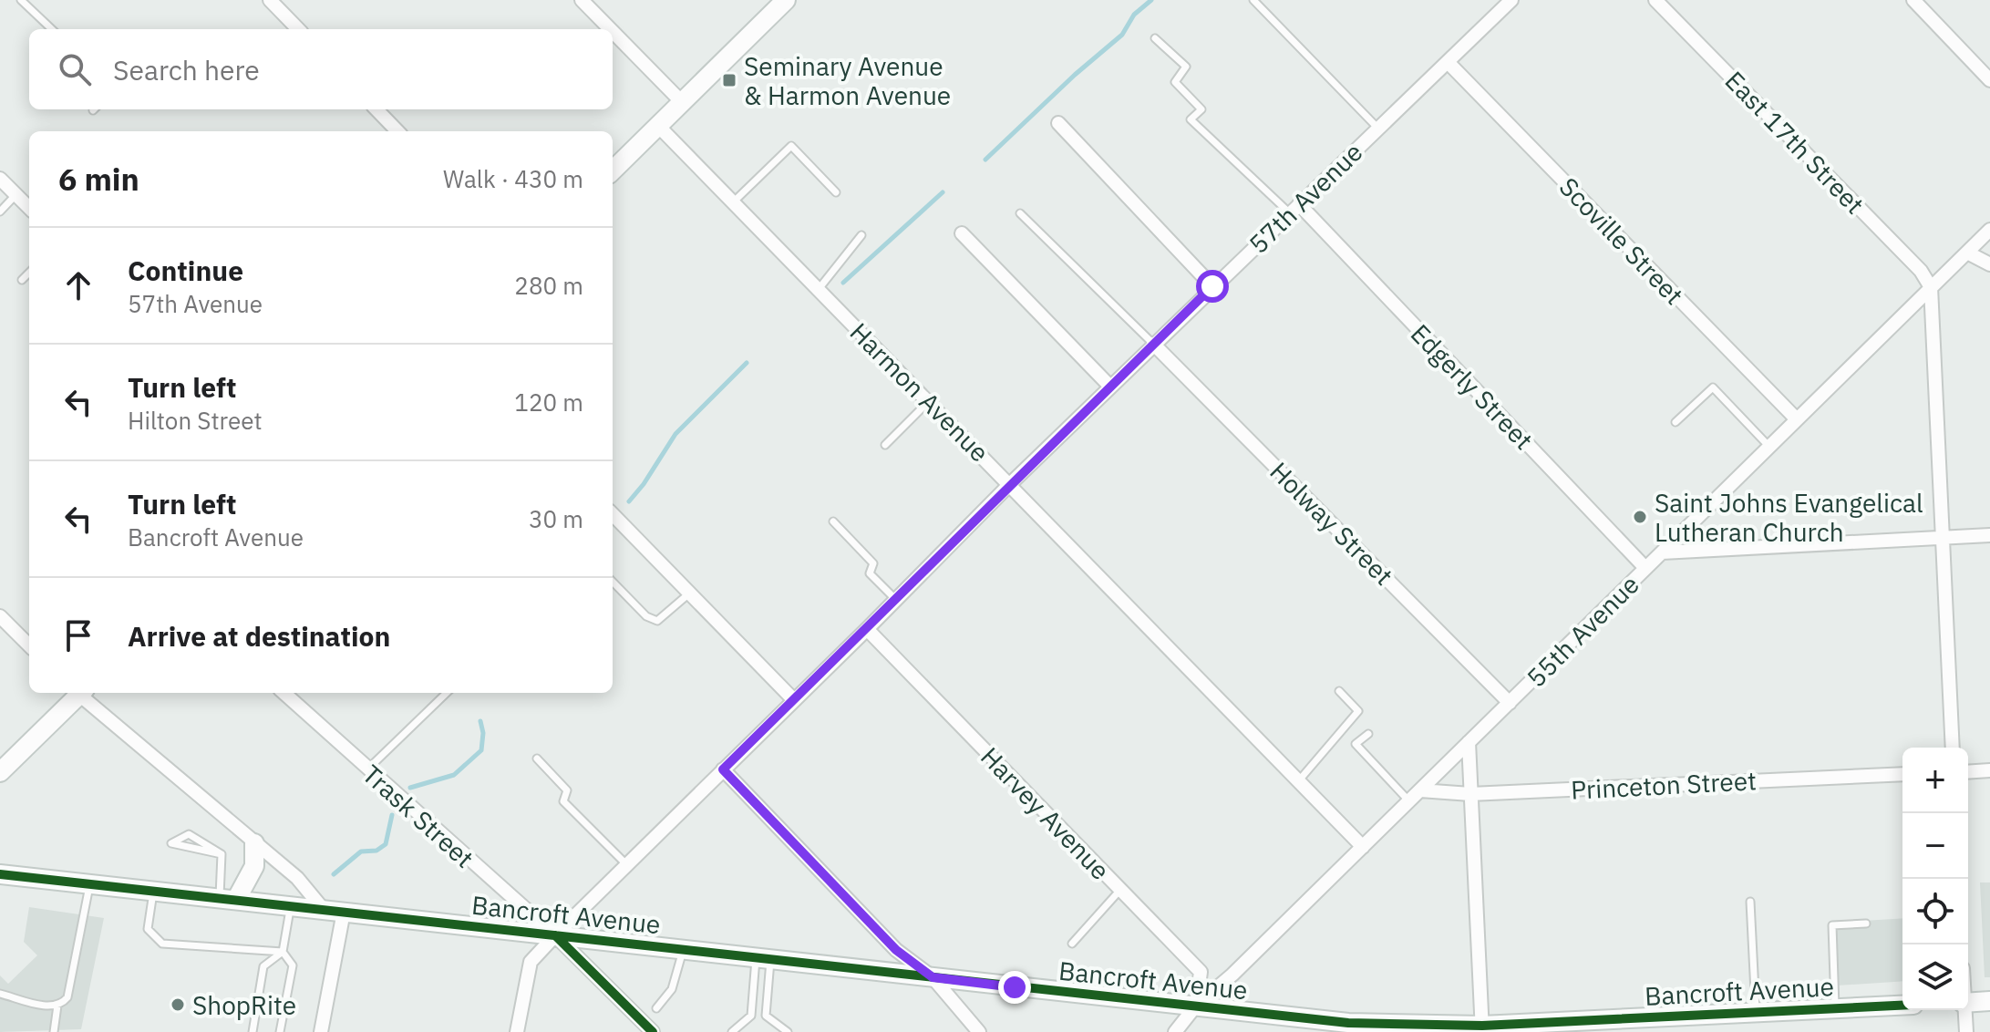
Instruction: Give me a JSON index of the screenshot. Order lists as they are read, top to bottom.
{
  "streets": {
    "street": [
      "East 17th Street",
      "57th Avenue",
      "Scoville Street",
      "Edgerly Street",
      "Harmon Avenue",
      "Holway Street",
      "55th Avenue",
      "Princeton Street",
      "Harvey Avenue",
      "Trask Street",
      "Bancroft Avenue"
    ]
  },
  "crossings": [
    ["East 17th Street", "55th Avenue"],
    ["57th Avenue", "Scoville Street"],
    ["57th Avenue", "Edgerly Street"],
    ["57th Avenue", "Harmon Avenue"],
    ["57th Avenue", "Holway Street"],
    ["57th Avenue", "Harvey Avenue"],
    ["57th Avenue", "Trask Street"],
    ["57th Avenue", "Bancroft Avenue"],
    ["Scoville Street", "55th Avenue"],
    ["Edgerly Street", "55th Avenue"],
    ["Harmon Avenue", "55th Avenue"],
    ["Holway Street", "55th Avenue"],
    ["55th Avenue", "Princeton Street"],
    ["55th Avenue", "Harvey Avenue"],
    ["55th Avenue", "Bancroft Avenue"],
    ["Harvey Avenue", "Bancroft Avenue"],
    ["Trask Street", "Bancroft Avenue"]
  ],
  "places": {
    "transit": ["Seminary Avenue & Harmon Avenue"],
    "other": ["Saint Johns Evangelical Lutheran Church", "ShopRite"]
  },
  "page": {
    "search": "Search here",
    "heading": ["6 min", "Walk · 430 m"],
    "list": [
      ["Continue", "57th Avenue", "280 m"],
      ["Turn left", "Hilton Street", "120 m"],
      ["Turn left", "Bancroft Avenue", "30 m"],
      "Arrive at destination"
    ],
    "map_buttons": ["+", "−"]
  }
}
